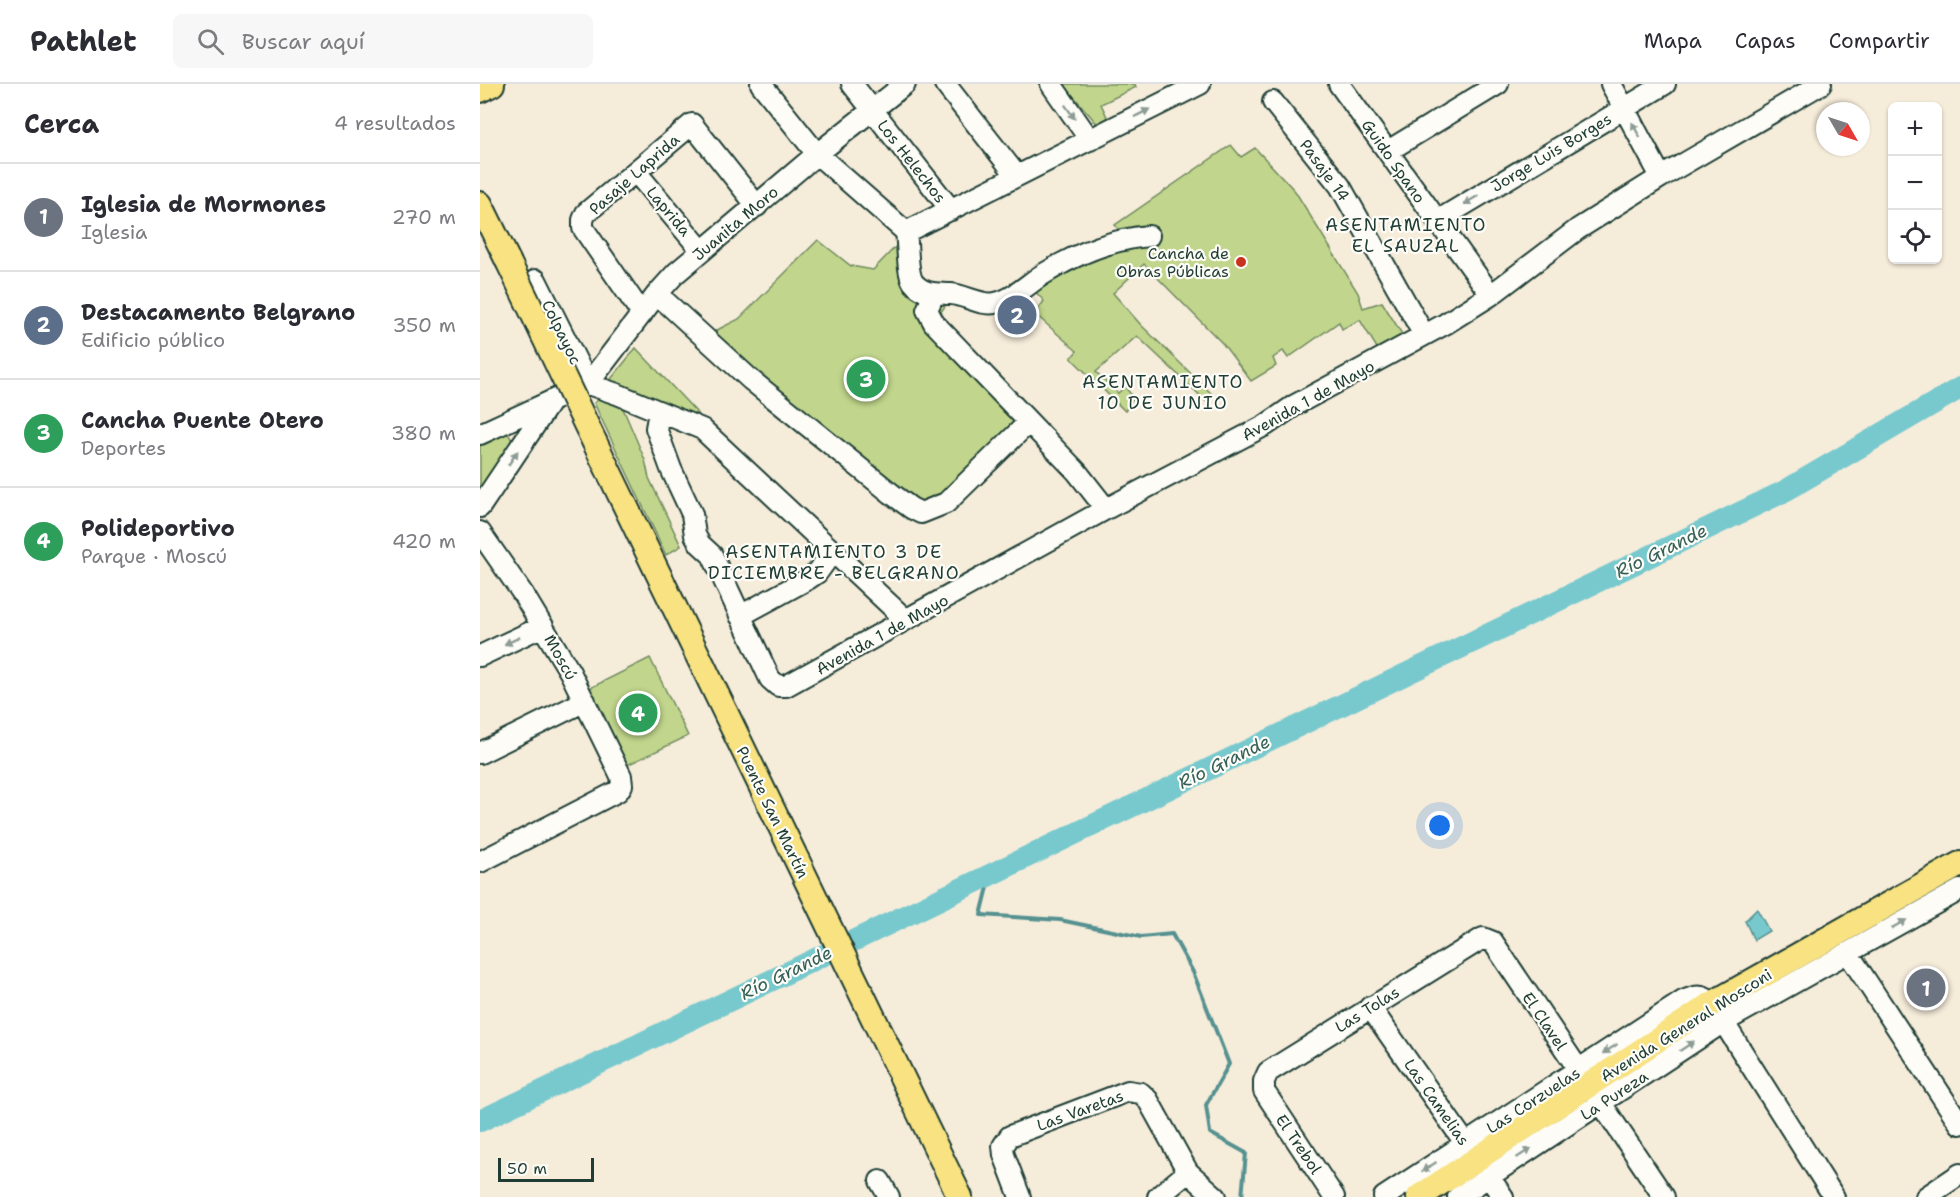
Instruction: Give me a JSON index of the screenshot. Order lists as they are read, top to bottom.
{
  "streets": {
    "main road": ["Puente San Martín", "Avenida General Mosconi"],
    "street": [
      "Jorge Luis Borges",
      "Los Helechos",
      "Guido Spano",
      "Pasaje 14",
      "Pasaje Laprida",
      "Laprida",
      "Juanita Moro",
      "Colpayoc",
      "Avenida 1 de Mayo",
      "Moscú",
      "Las Tolas",
      "El Clavel",
      "Las Camelias",
      "Las Varetas",
      "El Trebol"
    ]
  },
  "crossings": [
    ["Jorge Luis Borges", "Guido Spano"],
    ["Los Helechos", "Juanita Moro"],
    ["Guido Spano", "Avenida 1 de Mayo"],
    ["Pasaje 14", "Avenida 1 de Mayo"],
    ["Pasaje Laprida", "Laprida"],
    ["Pasaje Laprida", "Juanita Moro"],
    ["Laprida", "Juanita Moro"],
    ["Juanita Moro", "Colpayoc"],
    ["Las Tolas", "El Clavel"],
    ["Las Tolas", "Las Camelias"],
    ["Las Tolas", "El Trebol"],
    ["El Clavel", "Avenida General Mosconi"],
    ["Avenida General Mosconi", "Las Camelias"]
  ],
  "districts": ["ASENTAMIENTO EL SAUZAL", "ASENTAMIENTO 10 DE JUNIO", "ASENTAMIENTO 3 DE DICIEMBRE - BELGRANO"],
  "water": ["Río Grande"],
  "places": ["Cancha de Obras Públicas"],
  "scale_bar": "50 m",
  "north": "bottom right",
  "page": {
    "header": "Pathlet",
    "search": "Buscar aquí",
    "nav": ["Mapa", "Capas", "Compartir"],
    "heading": ["Cerca", "4 resultados"],
    "map_buttons": ["+", "−"],
    "list": [
      {
        "mark": "1",
        "name": "Iglesia de Mormones",
        "note": "Iglesia",
        "value": "270 m"
      },
      {
        "mark": "2",
        "name": "Destacamento Belgrano",
        "note": "Edificio público",
        "value": "350 m"
      },
      {
        "mark": "3",
        "name": "Cancha Puente Otero",
        "note": "Deportes",
        "value": "380 m"
      },
      {
        "mark": "4",
        "name": "Polideportivo",
        "note": "Parque · Moscú",
        "value": "420 m"
      }
    ],
    "pins": [
      "2",
      "3",
      "4",
      "1"
    ],
    "scale": "50 m"
  }
}
